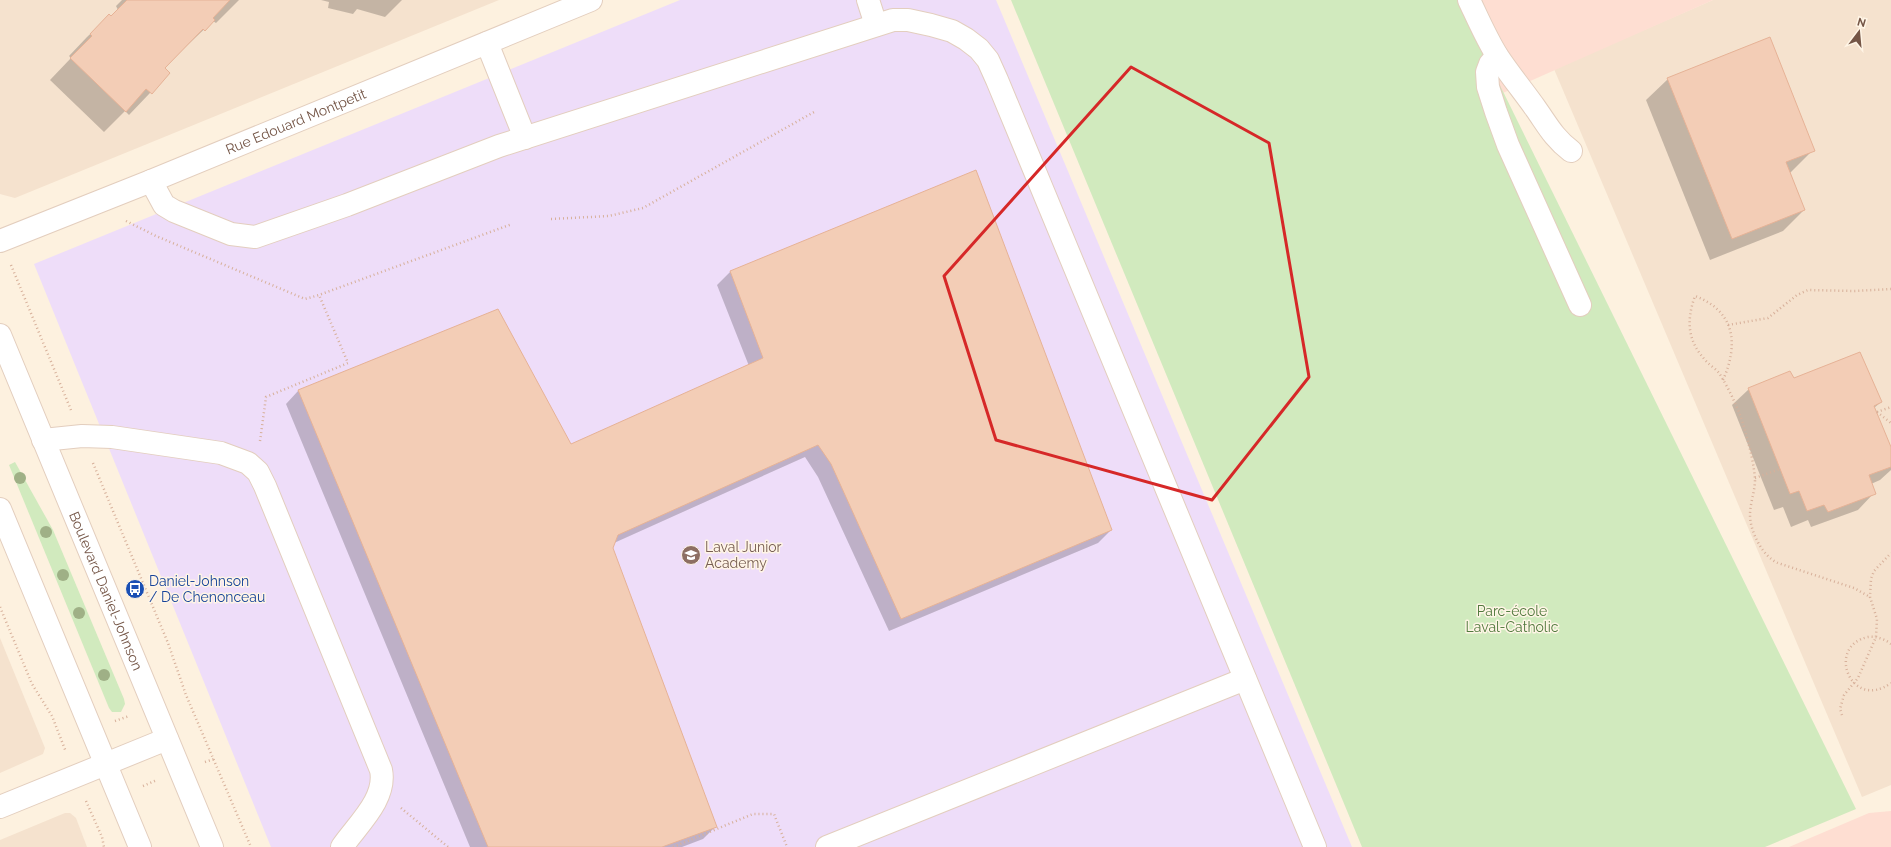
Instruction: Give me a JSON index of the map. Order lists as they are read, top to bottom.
{
  "streets": {
    "street": ["Rue Edouard Montpetit", "Boulevard Daniel-Johnson"]
  },
  "parks": ["Parc-école Laval-Catholic"],
  "places": {
    "school or university": ["Laval Junior Academy"],
    "bus stop": ["Daniel-Johnson / De Chenonceau"]
  },
  "north": "top"
}
